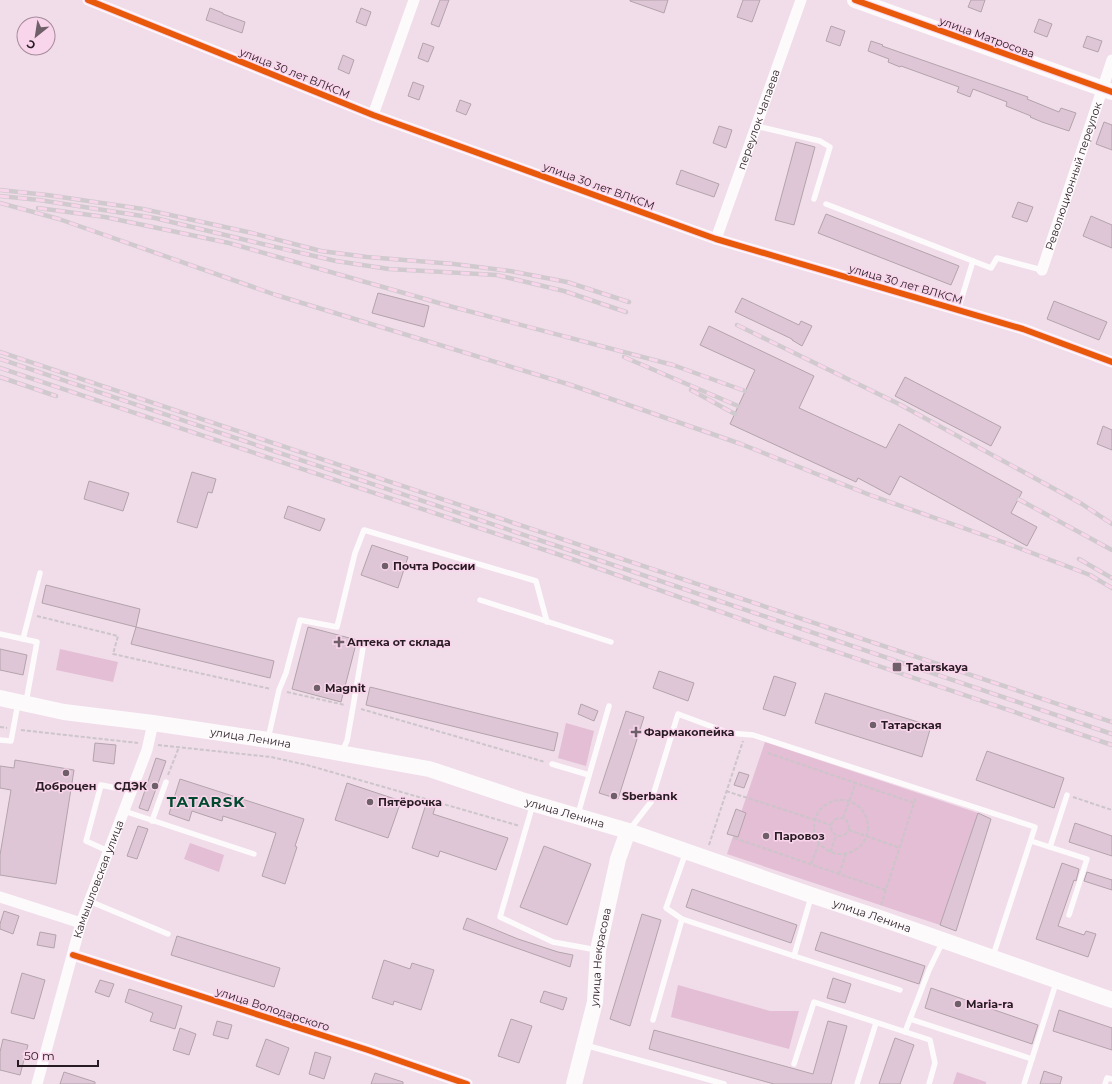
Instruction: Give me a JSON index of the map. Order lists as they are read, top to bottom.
{
  "streets": {
    "main road": ["улица Матросова", "улица Ленина", "улица Некрасова"],
    "street": [
      "улица 30 лет ВЛКСМ",
      "переулок Чапаева",
      "Революционный переулок",
      "Камышловская улица",
      "улица Володарского"
    ]
  },
  "crossings": [
    ["улица Матросова", "Революционный переулок"],
    ["улица 30 лет ВЛКСМ", "переулок Чапаева"],
    ["улица Ленина", "Камышловская улица"],
    ["улица Ленина", "улица Некрасова"],
    ["Камышловская улица", "улица Володарского"]
  ],
  "districts": ["TATARSK"],
  "places": {
    "other": [
      "Почта России",
      "Magnit",
      "Татарская",
      "Доброцен",
      "СДЭК",
      "Sberbank",
      "Пятёрочка",
      "Паровоз",
      "Maria-ra"
    ],
    "health": ["Аптека от склада", "Фармакопейка"],
    "transit": ["Tatarskaya"]
  },
  "scale_bar": "50 m",
  "north": "bottom left"
}
